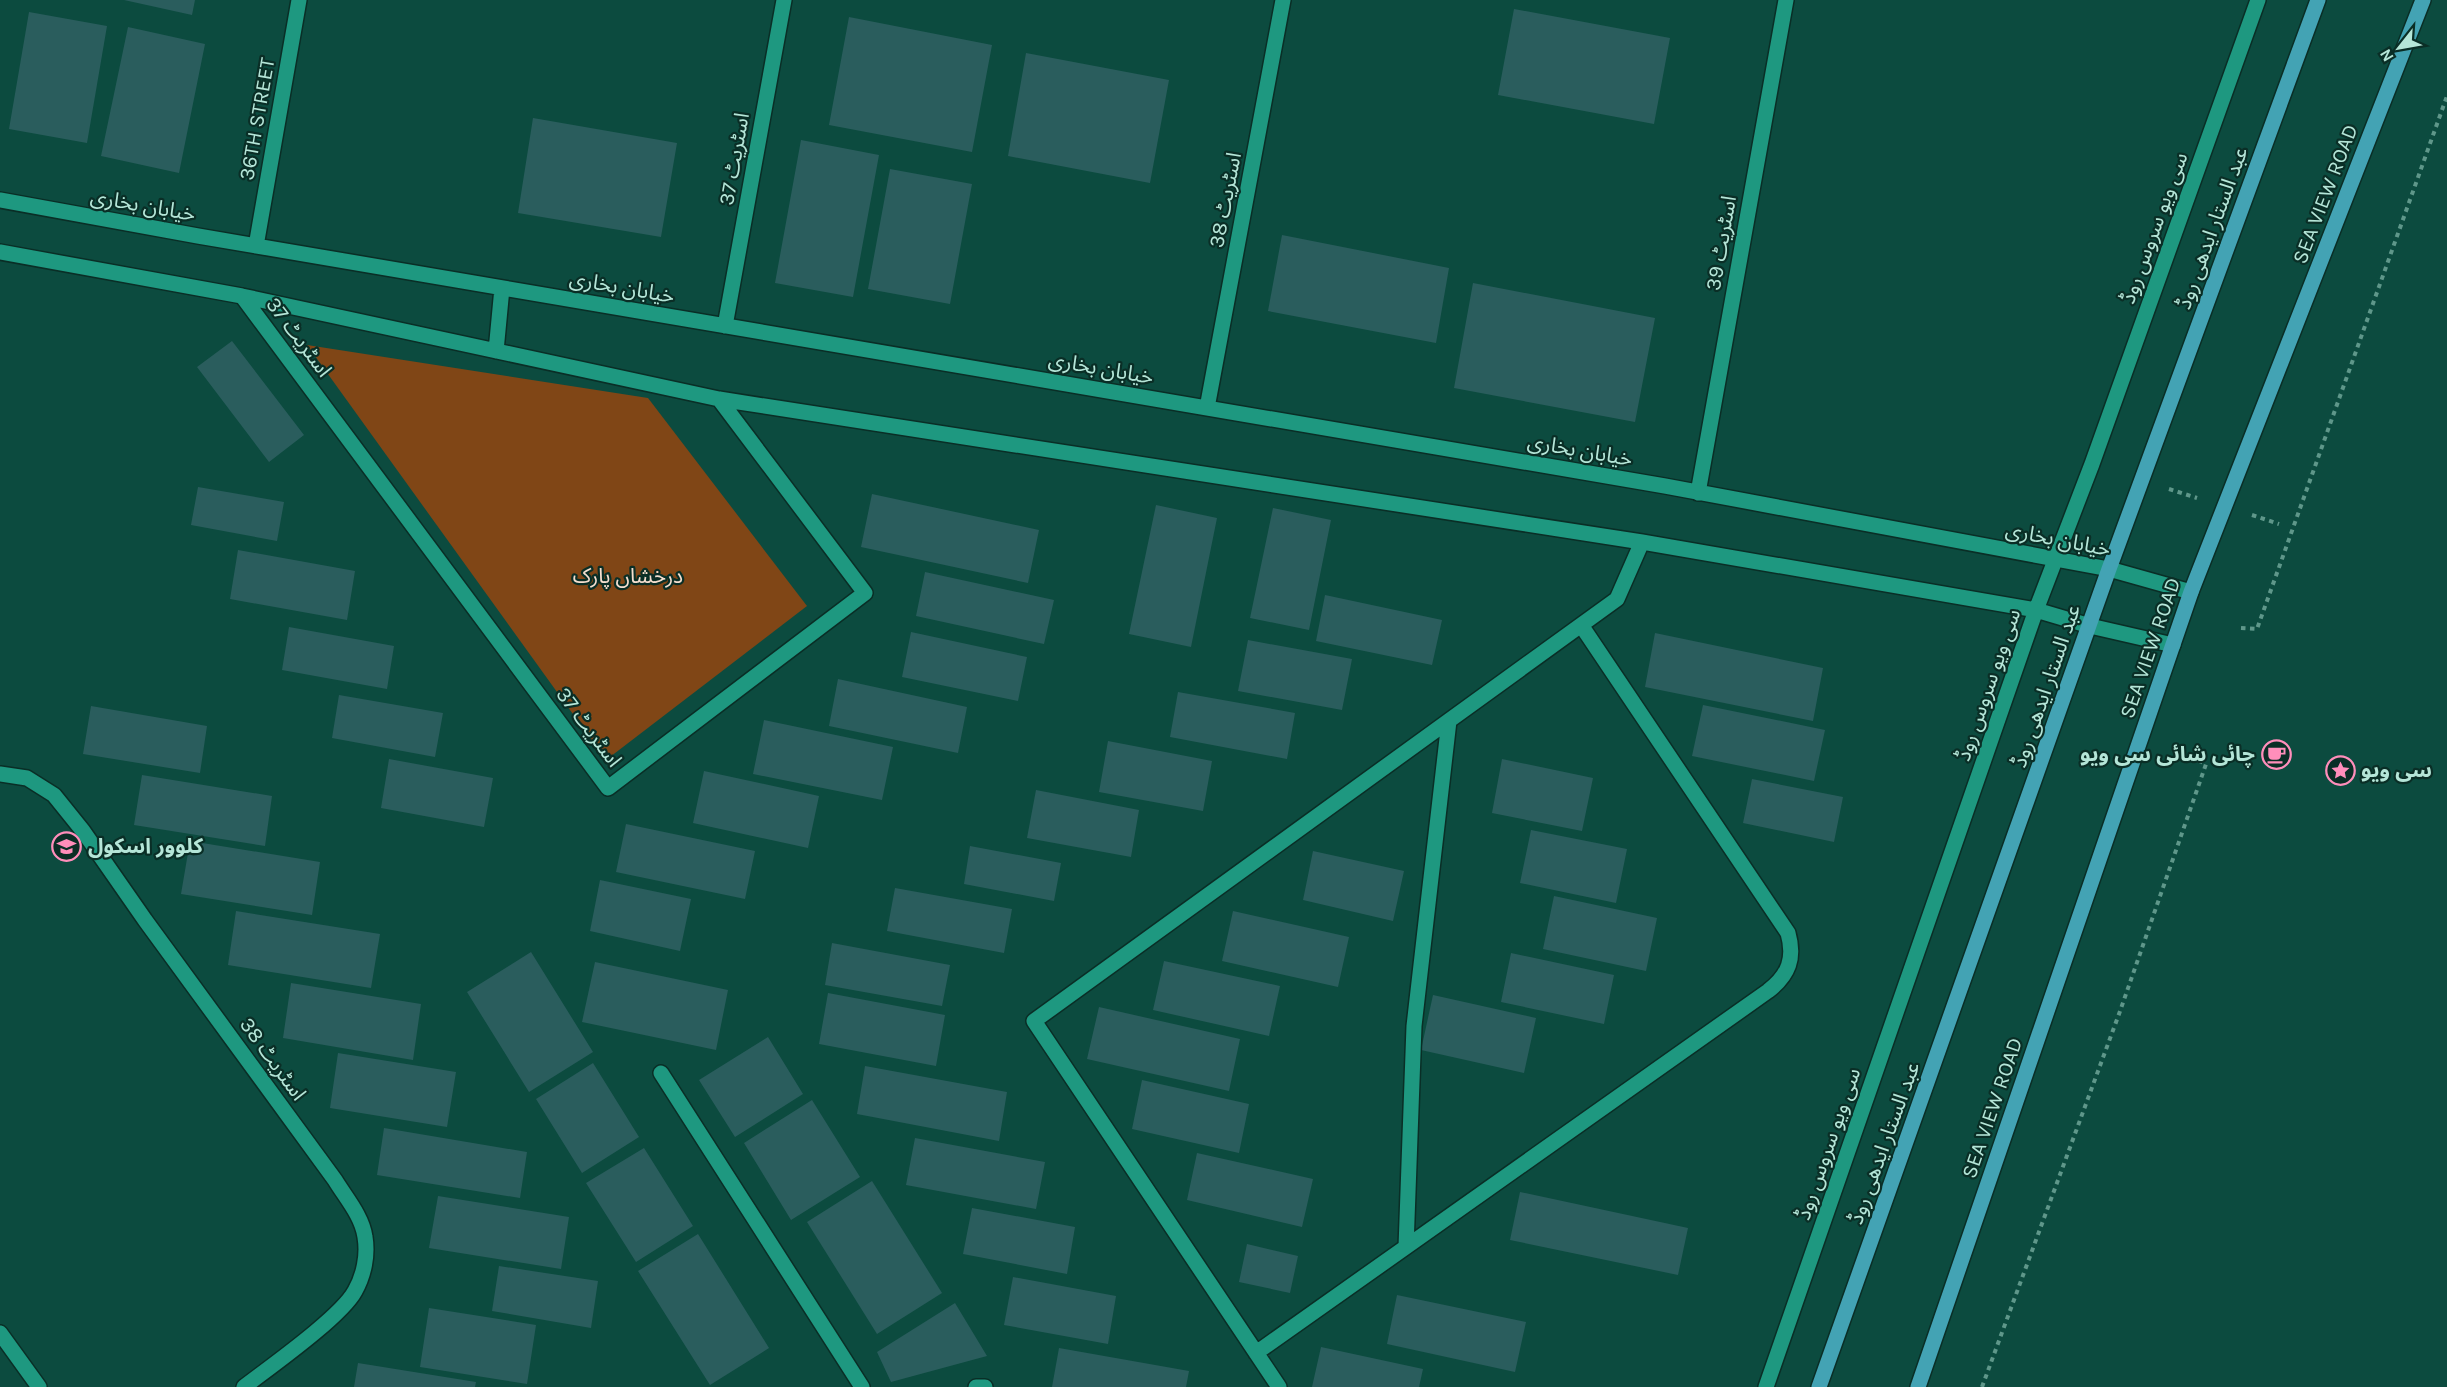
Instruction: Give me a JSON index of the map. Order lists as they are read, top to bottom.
{
  "streets": {
    "main road": ["SEA VIEW ROAD", "عبد الستار ایدھی روڈ"],
    "street": [
      "36TH STREET",
      "اسٹریٹ 37",
      "اسٹریٹ 38",
      "خیابان بخاری",
      "سی ویو سروس روڈ",
      "اسٹریٹ 39"
    ]
  },
  "crossings": [
    ["36TH STREET", "خیابان بخاری"],
    ["اسٹریٹ 37", "خیابان بخاری"],
    ["SEA VIEW ROAD", "خیابان بخاری"],
    ["اسٹریٹ 38", "خیابان بخاری"],
    ["خیابان بخاری", "سی ویو سروس روڈ"],
    ["خیابان بخاری", "عبد الستار ایدھی روڈ"],
    ["خیابان بخاری", "اسٹریٹ 39"]
  ],
  "parks": ["درخشاں پارک"],
  "places": {
    "cafe": ["چائی شائی سی ویو"],
    "place": ["سی ویو"],
    "school or university": ["کلوور اسکول"]
  },
  "north": "bottom left"
}
